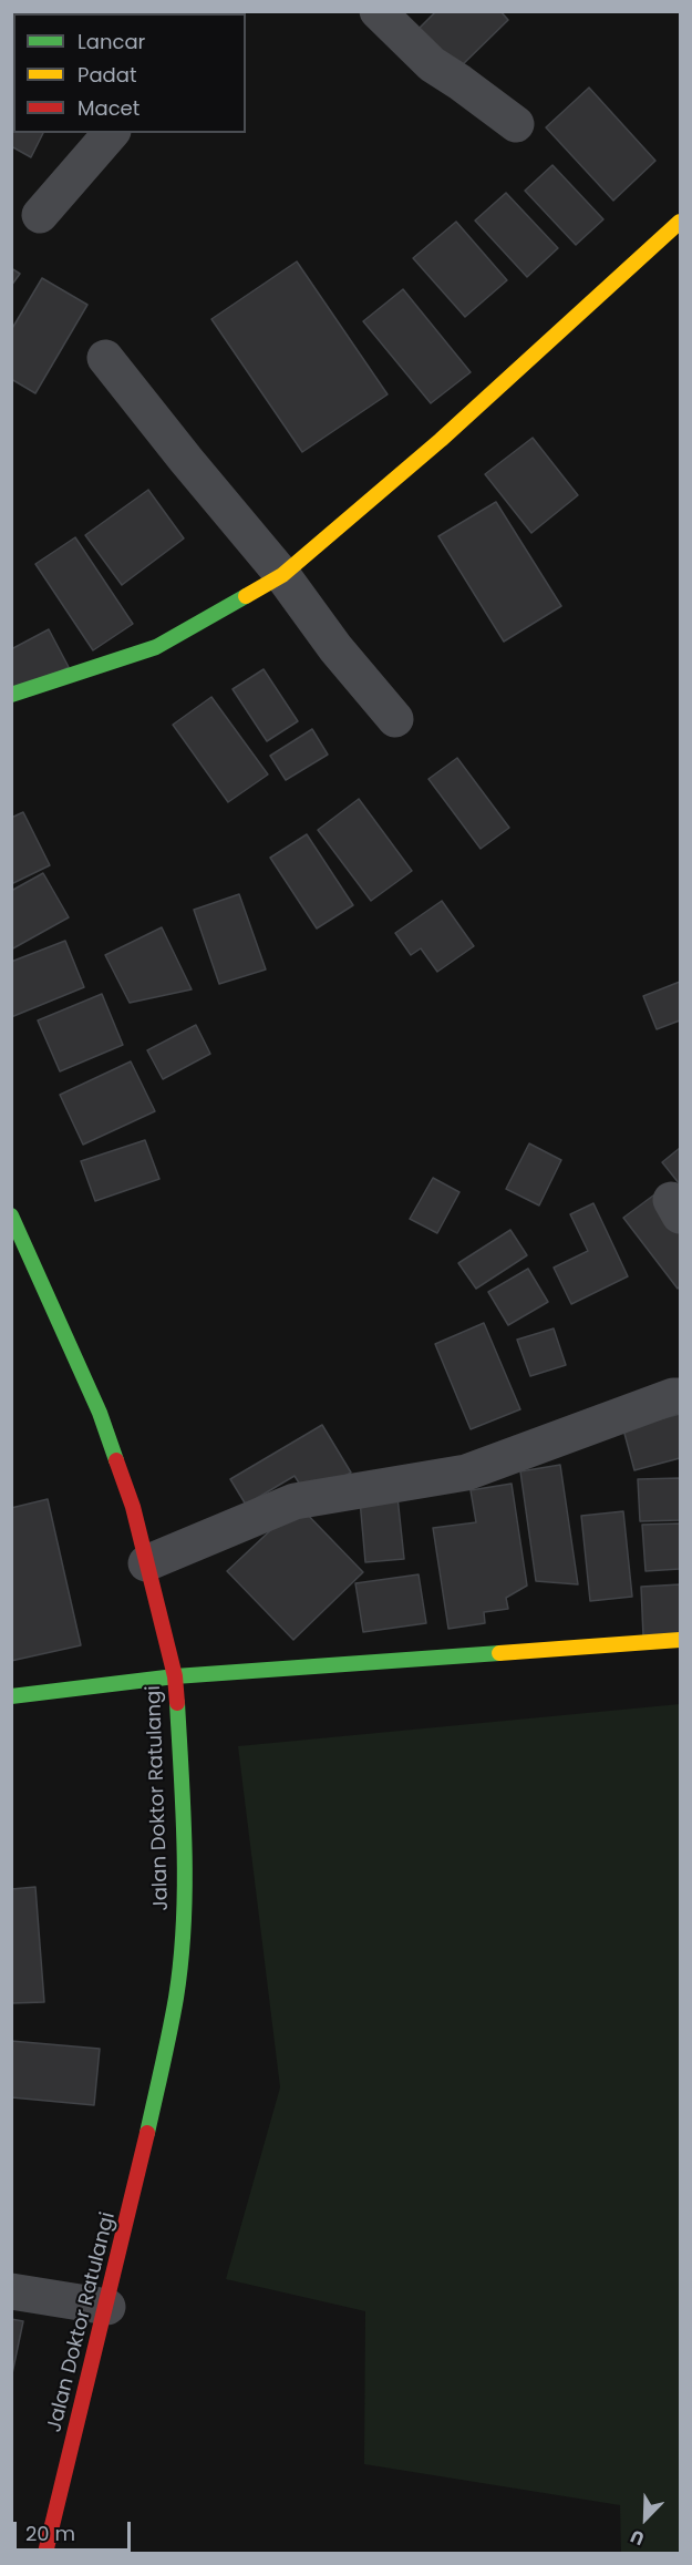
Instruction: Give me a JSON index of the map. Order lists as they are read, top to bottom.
{
  "streets": {
    "main road": ["Jalan Doktor Ratulangi"]
  },
  "legend": ["Lancar", "Padat", "Macet"],
  "scale_bar": "20 m",
  "north": "bottom left"
}
